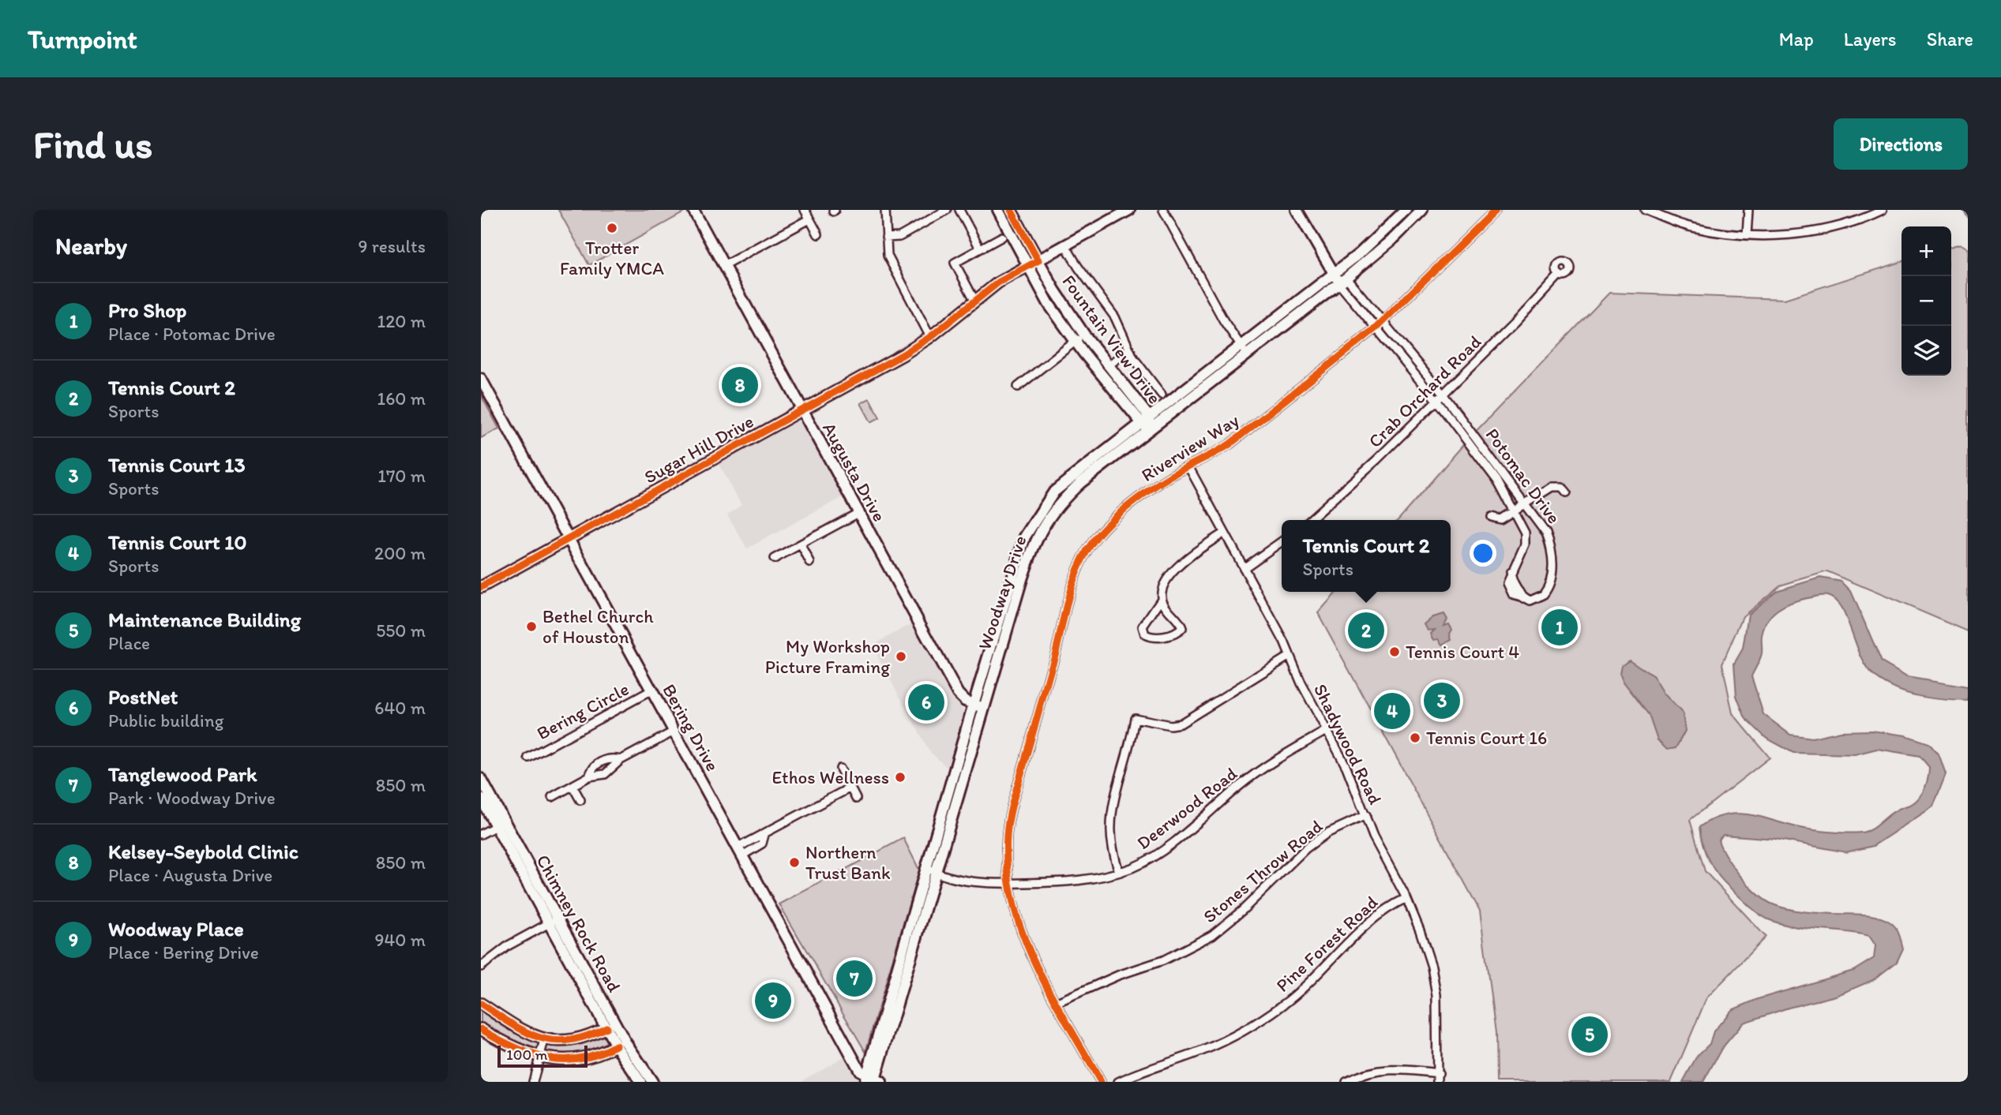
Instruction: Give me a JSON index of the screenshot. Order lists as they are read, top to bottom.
{
  "streets": {
    "main road": [
      "Fountain View Drive",
      "Sugar Hill Drive",
      "Augusta Drive",
      "Potomac Drive",
      "Woodway Drive",
      "Bering Drive",
      "Chimney Rock Road"
    ],
    "street": [
      "Crab Orchard Road",
      "Riverview Way",
      "Bering Circle",
      "Shadywood Road",
      "Deerwood Road",
      "Stones Throw Road",
      "Pine Forest Road"
    ]
  },
  "crossings": [
    ["Fountain View Drive", "Sugar Hill Drive"],
    ["Fountain View Drive", "Woodway Drive"],
    ["Crab Orchard Road", "Potomac Drive"],
    ["Riverview Way", "Potomac Drive"],
    ["Riverview Way", "Shadywood Road"],
    ["Riverview Way", "Deerwood Road"],
    ["Riverview Way", "Stones Throw Road"],
    ["Sugar Hill Drive", "Augusta Drive"],
    ["Sugar Hill Drive", "Bering Drive"],
    ["Augusta Drive", "Woodway Drive"],
    ["Potomac Drive", "Woodway Drive"],
    ["Woodway Drive", "Bering Drive"],
    ["Woodway Drive", "Deerwood Road"],
    ["Bering Circle", "Bering Drive"],
    ["Shadywood Road", "Deerwood Road"],
    ["Shadywood Road", "Stones Throw Road"],
    ["Shadywood Road", "Pine Forest Road"]
  ],
  "places": [
    "Trotter Family YMCA",
    "Bethel Church of Houston",
    "Tennis Court 4",
    "My Workshop Picture Framing",
    "Tennis Court 16",
    "Ethos Wellness",
    "Northern Trust Bank"
  ],
  "scale_bar": "100 m",
  "page": {
    "header": "Turnpoint",
    "nav": ["Map", "Layers", "Share"],
    "buttons": "Directions",
    "title": "Find us",
    "heading": ["Nearby", "9 results"],
    "map_buttons": ["+", "−"],
    "list": [
      {
        "mark": "1",
        "name": "Pro Shop",
        "note": "Place · Potomac Drive",
        "value": "120 m"
      },
      {
        "mark": "2",
        "name": "Tennis Court 2",
        "note": "Sports",
        "value": "160 m"
      },
      {
        "mark": "3",
        "name": "Tennis Court 13",
        "note": "Sports",
        "value": "170 m"
      },
      {
        "mark": "4",
        "name": "Tennis Court 10",
        "note": "Sports",
        "value": "200 m"
      },
      {
        "mark": "5",
        "name": "Maintenance Building",
        "note": "Place",
        "value": "550 m"
      },
      {
        "mark": "6",
        "name": "PostNet",
        "note": "Public building",
        "value": "640 m"
      },
      {
        "mark": "7",
        "name": "Tanglewood Park",
        "note": "Park · Woodway Drive",
        "value": "850 m"
      },
      {
        "mark": "8",
        "name": "Kelsey-Seybold Clinic",
        "note": "Place · Augusta Drive",
        "value": "850 m"
      },
      {
        "mark": "9",
        "name": "Woodway Place",
        "note": "Place · Bering Drive",
        "value": "940 m"
      }
    ],
    "pins": [
      "8",
      "1",
      "2",
      "3",
      "6",
      "4",
      "7",
      "9",
      "5"
    ],
    "popup": ["Tennis Court 2", "Sports"],
    "scale": "100 m"
  }
}
